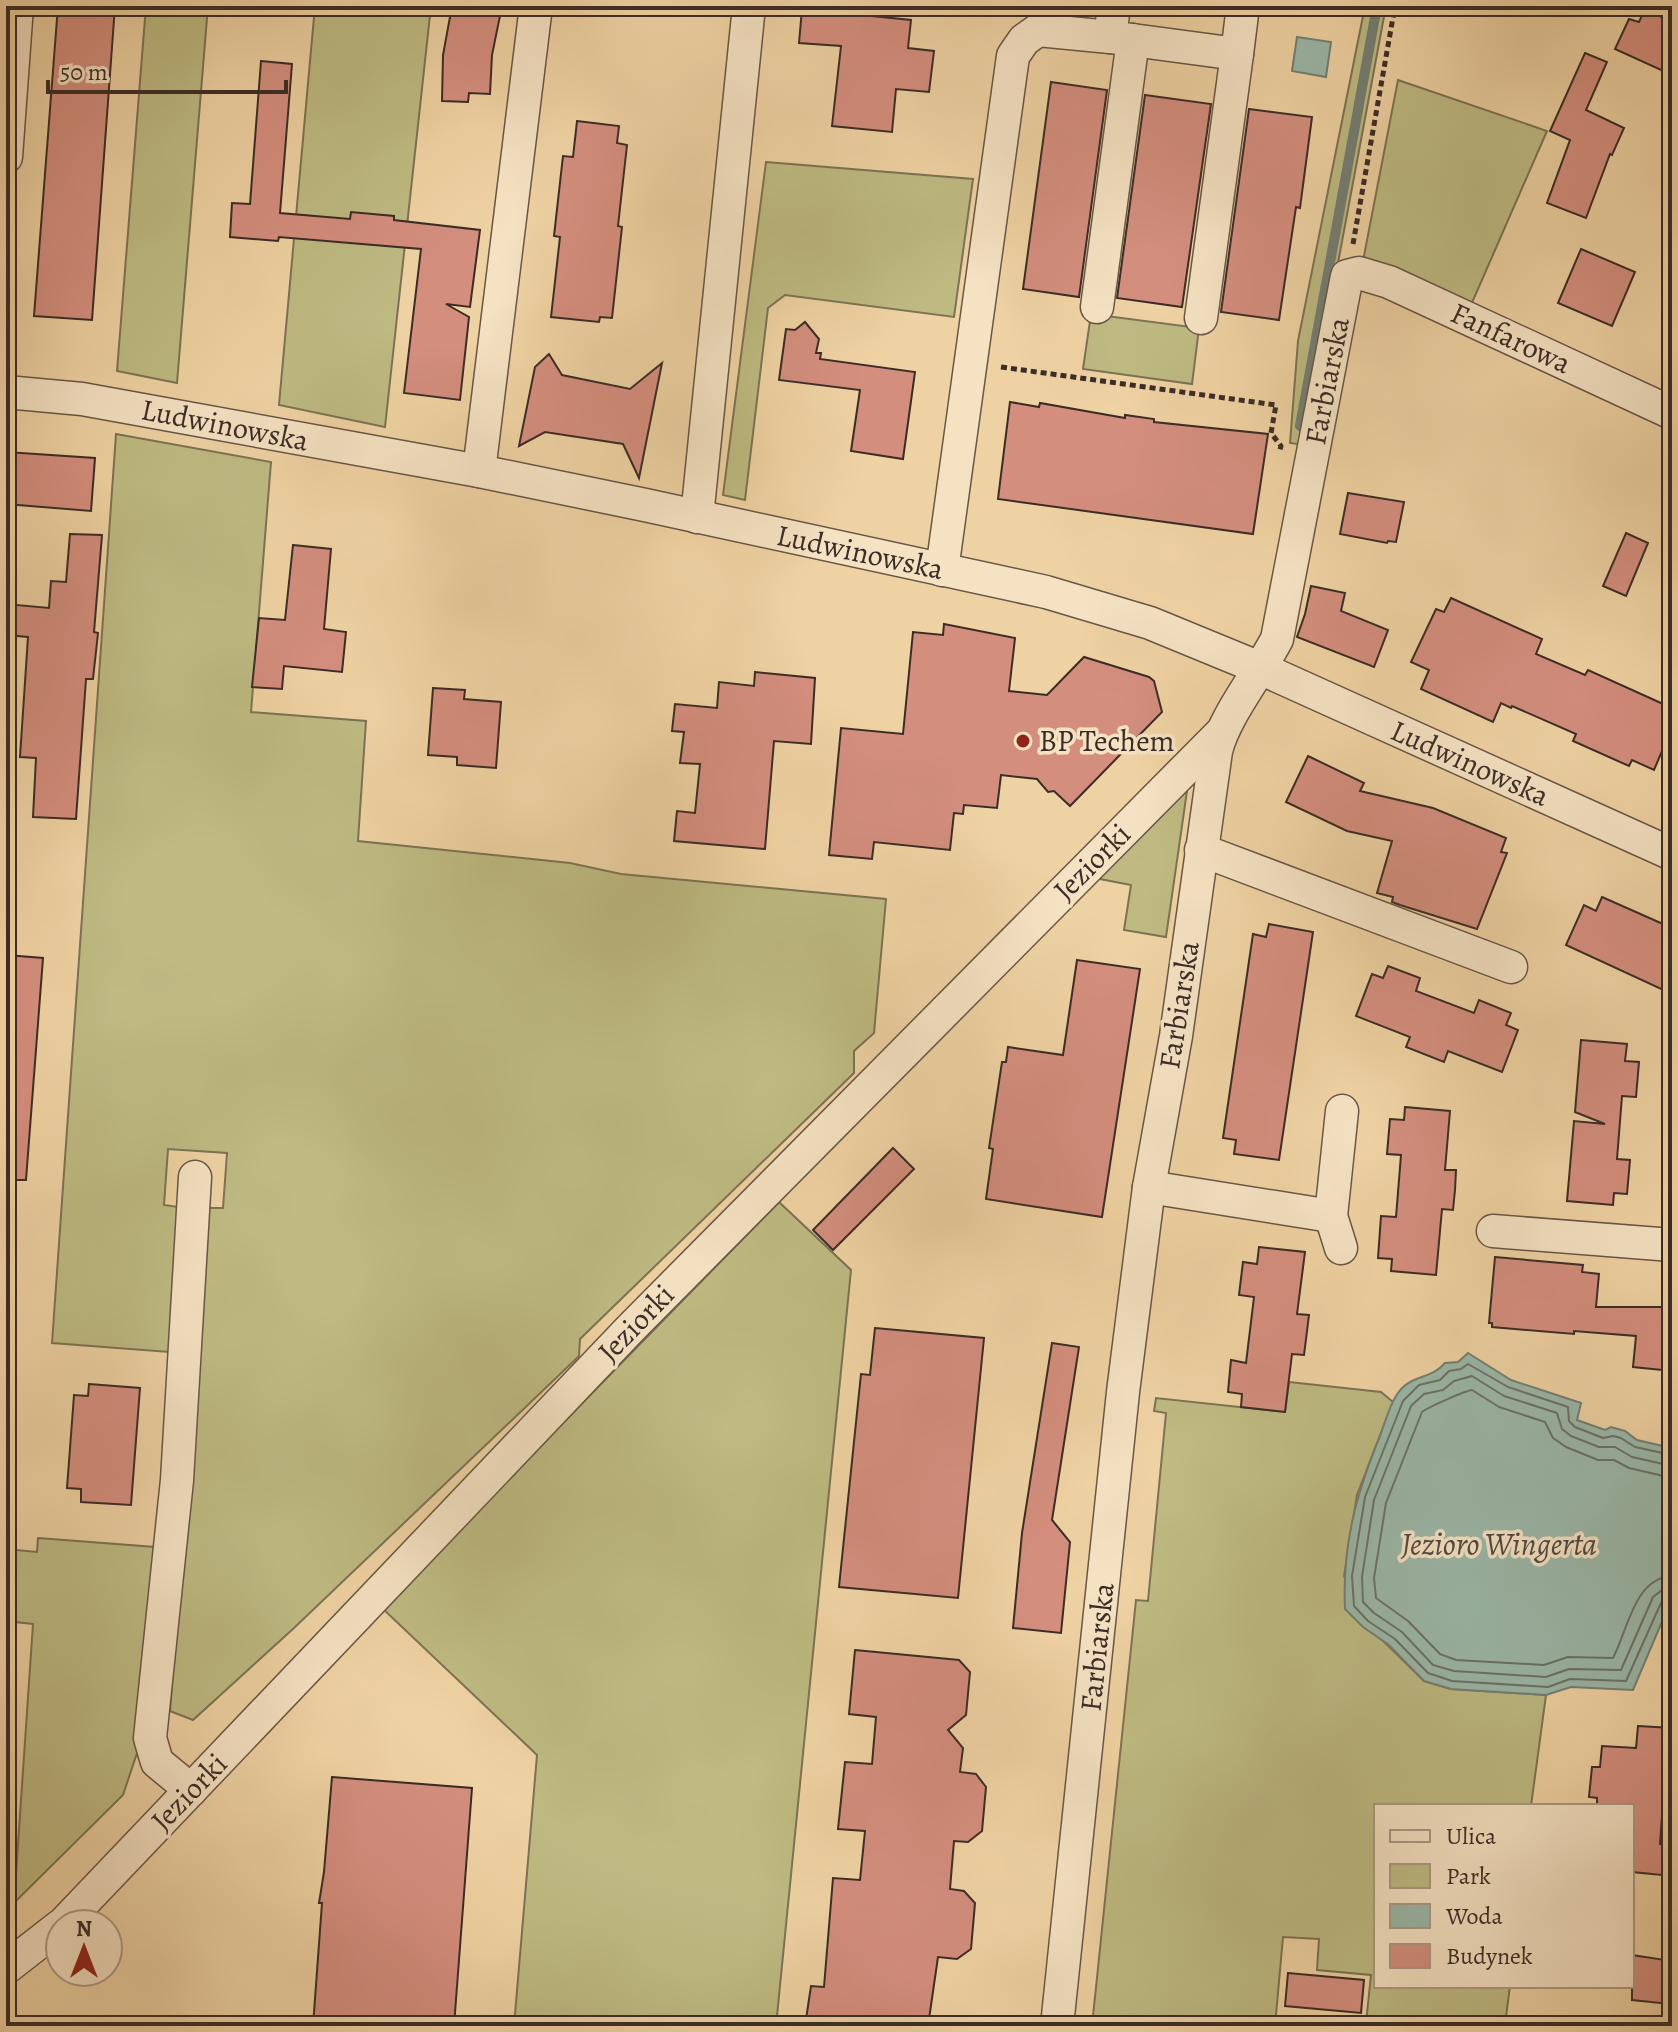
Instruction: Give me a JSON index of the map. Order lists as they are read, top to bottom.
{
  "streets": {
    "street": [
      "Fanfarowa",
      "Farbiarska",
      "Ludwinowska",
      "Jeziorki"
    ]
  },
  "crossings": [
    ["Fanfarowa", "Farbiarska"],
    ["Farbiarska", "Ludwinowska"],
    ["Farbiarska", "Jeziorki"]
  ],
  "water": ["Jezioro Wingerta"],
  "places": ["BP Techem"],
  "legend": [
    "Ulica",
    "Park",
    "Woda",
    "Budynek"
  ],
  "scale_bar": "50 m",
  "north": "top"
}
